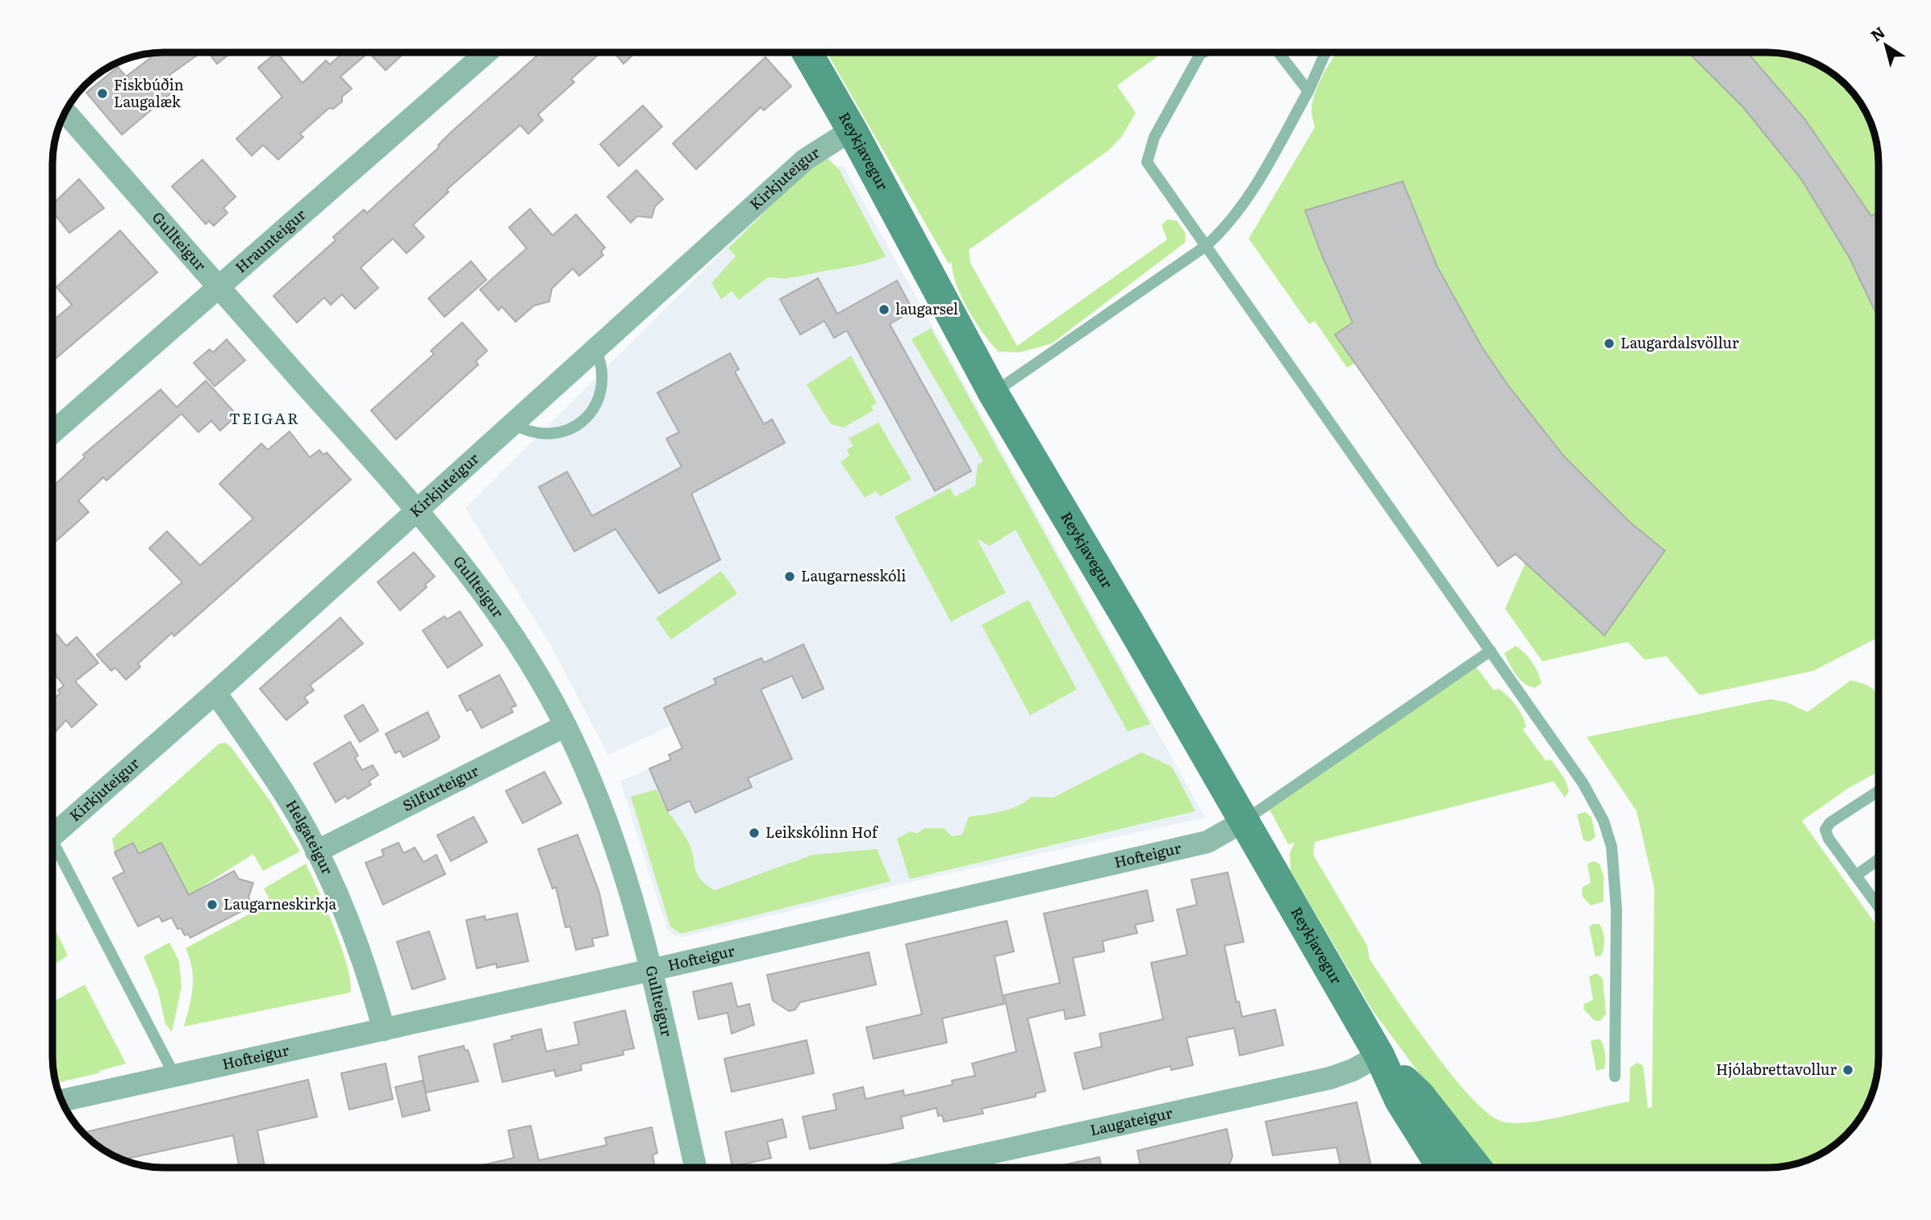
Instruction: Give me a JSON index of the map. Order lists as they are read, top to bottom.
{
  "streets": {
    "street": [
      "Reykjavegur",
      "Kirkjuteigur",
      "Gullteigur",
      "Hraunteigur",
      "Silfurteigur",
      "Helgateigur",
      "Hofteigur",
      "Laugateigur"
    ]
  },
  "crossings": [
    ["Reykjavegur", "Kirkjuteigur"],
    ["Reykjavegur", "Hofteigur"],
    ["Reykjavegur", "Laugateigur"],
    ["Kirkjuteigur", "Gullteigur"],
    ["Kirkjuteigur", "Helgateigur"],
    ["Gullteigur", "Hraunteigur"],
    ["Gullteigur", "Silfurteigur"],
    ["Gullteigur", "Hofteigur"],
    ["Silfurteigur", "Helgateigur"],
    ["Helgateigur", "Hofteigur"]
  ],
  "districts": ["TEIGAR"],
  "places": [
    "Fiskbúðin Laugalæk",
    "laugarsel",
    "Laugardalsvöllur",
    "Laugarnesskóli",
    "Leikskólinn Hof",
    "Laugarneskirkja",
    "Hjólabrettavollur"
  ],
  "north": "top left"
}
